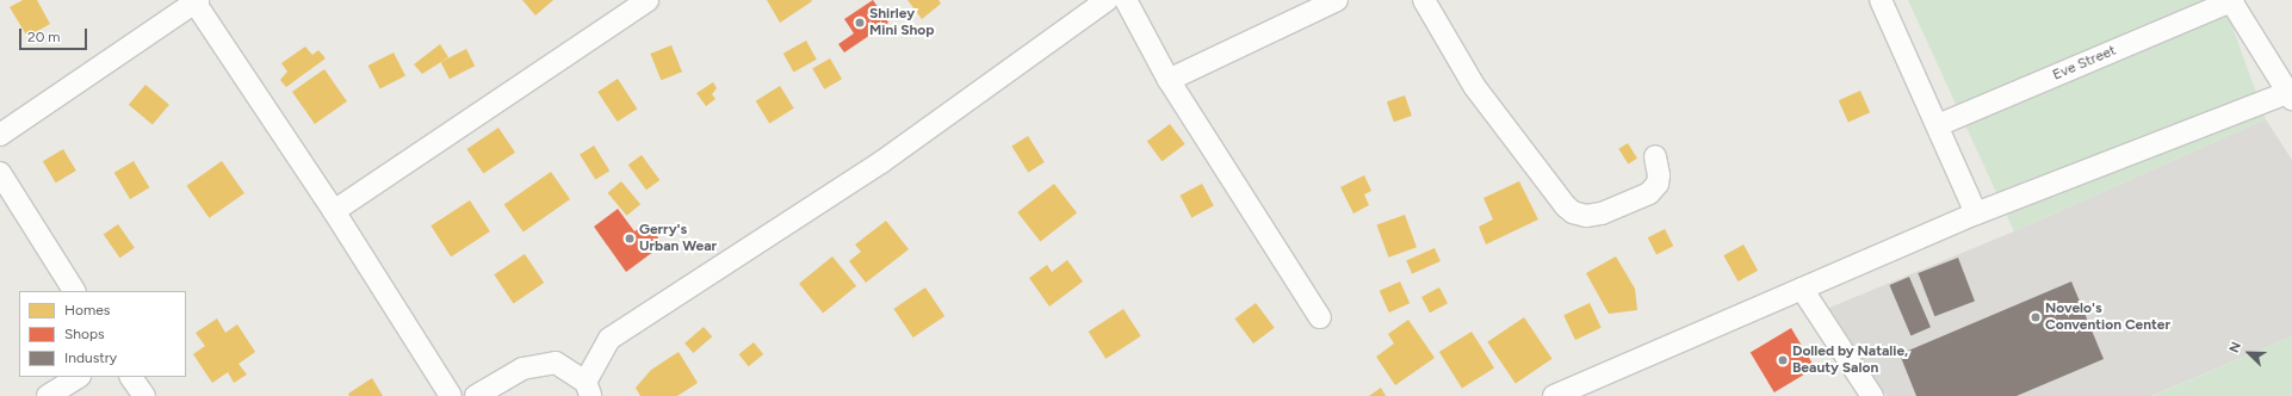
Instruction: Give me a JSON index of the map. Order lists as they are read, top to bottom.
{
  "streets": {
    "street": ["Eve Street"]
  },
  "places": [
    "Shirley Mini Shop",
    "Gerry's Urban Wear",
    "Novelo's Convention Center",
    "Dolled by Natalie, Beauty Salon"
  ],
  "legend": ["Homes", "Shops", "Industry"],
  "scale_bar": "20 m",
  "north": "top left"
}
